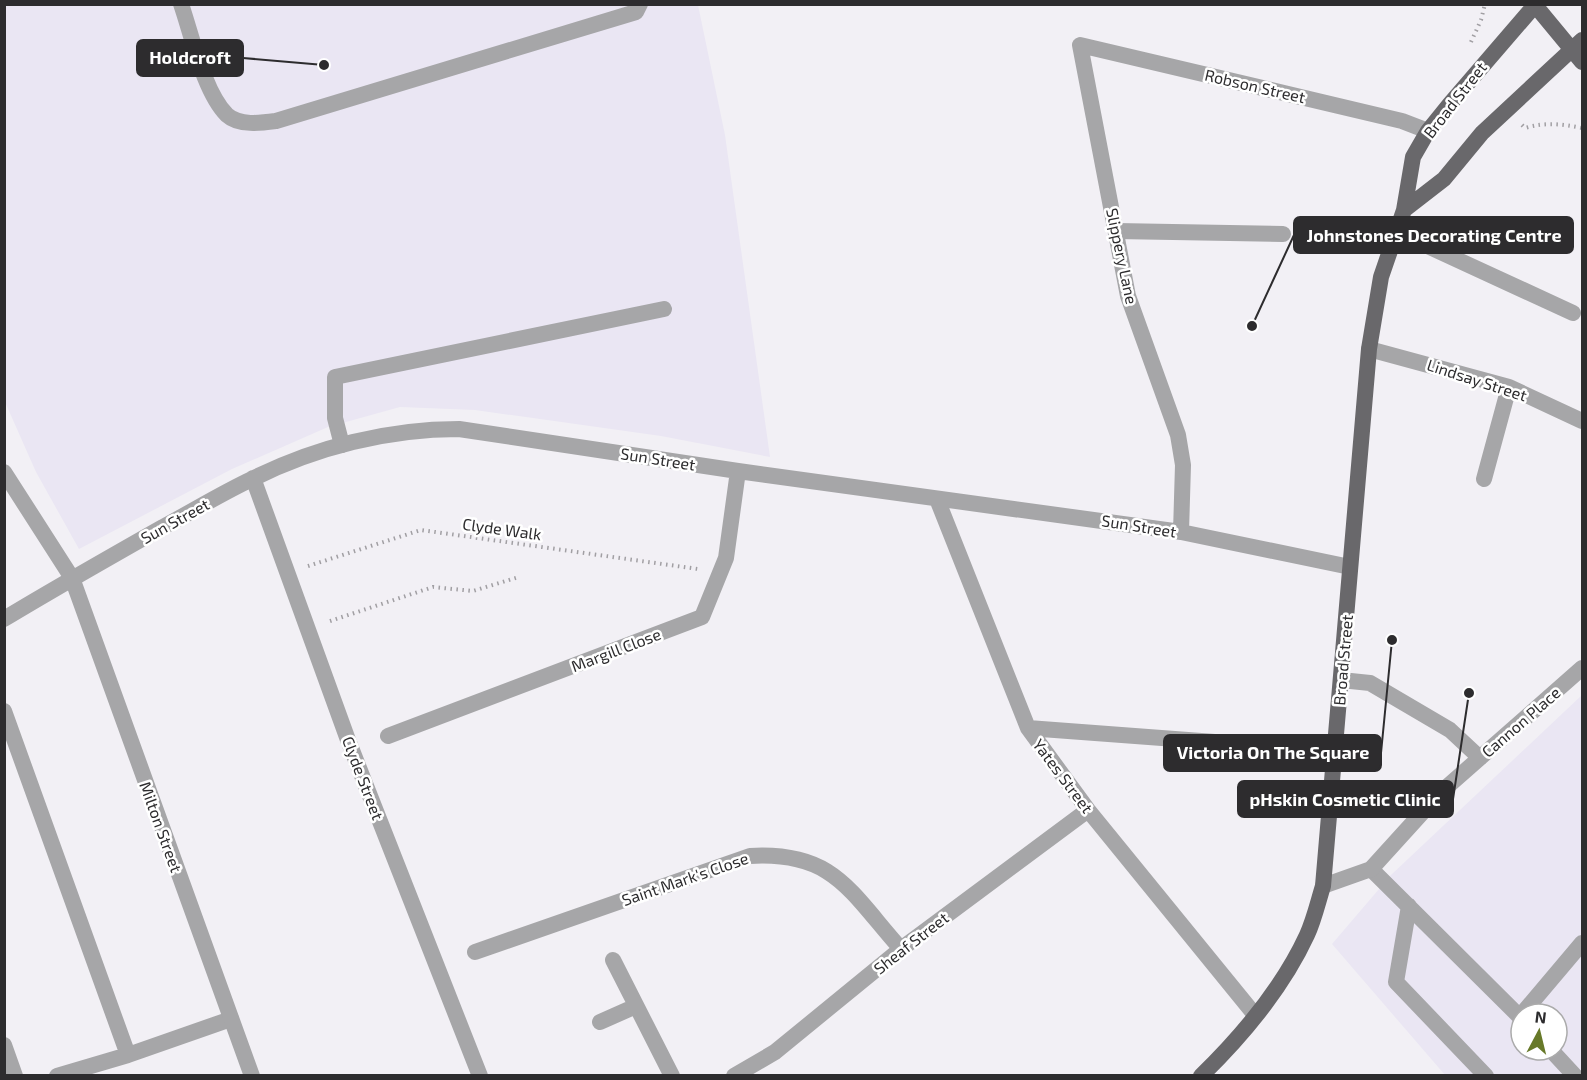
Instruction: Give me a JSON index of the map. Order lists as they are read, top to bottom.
{
  "streets": {
    "main road": ["Broad Street"],
    "street": [
      "Robson Street",
      "Slippery Lane",
      "Lindsay Street",
      "Sun Street",
      "Margill Close",
      "Cannon Place",
      "Yates Street",
      "Clyde Street",
      "Milton Street",
      "Saint Mark's Close",
      "Sheaf Street"
    ],
    "path": ["Clyde Walk"]
  },
  "crossings": [
    ["Robson Street", "Broad Street"],
    ["Robson Street", "Slippery Lane"],
    ["Broad Street", "Lindsay Street"],
    ["Broad Street", "Sun Street"],
    ["Broad Street", "Cannon Place"],
    ["Broad Street", "Yates Street"],
    ["Slippery Lane", "Sun Street"],
    ["Sun Street", "Margill Close"],
    ["Sun Street", "Yates Street"],
    ["Sun Street", "Clyde Street"],
    ["Sun Street", "Milton Street"],
    ["Clyde Walk", "Margill Close"],
    ["Clyde Walk", "Clyde Street"],
    ["Yates Street", "Sheaf Street"],
    ["Saint Mark's Close", "Sheaf Street"]
  ],
  "places": [
    "Holdcroft",
    "Johnstones Decorating Centre",
    "Victoria On The Square",
    "pHskin Cosmetic Clinic"
  ],
  "north": "top"
}
